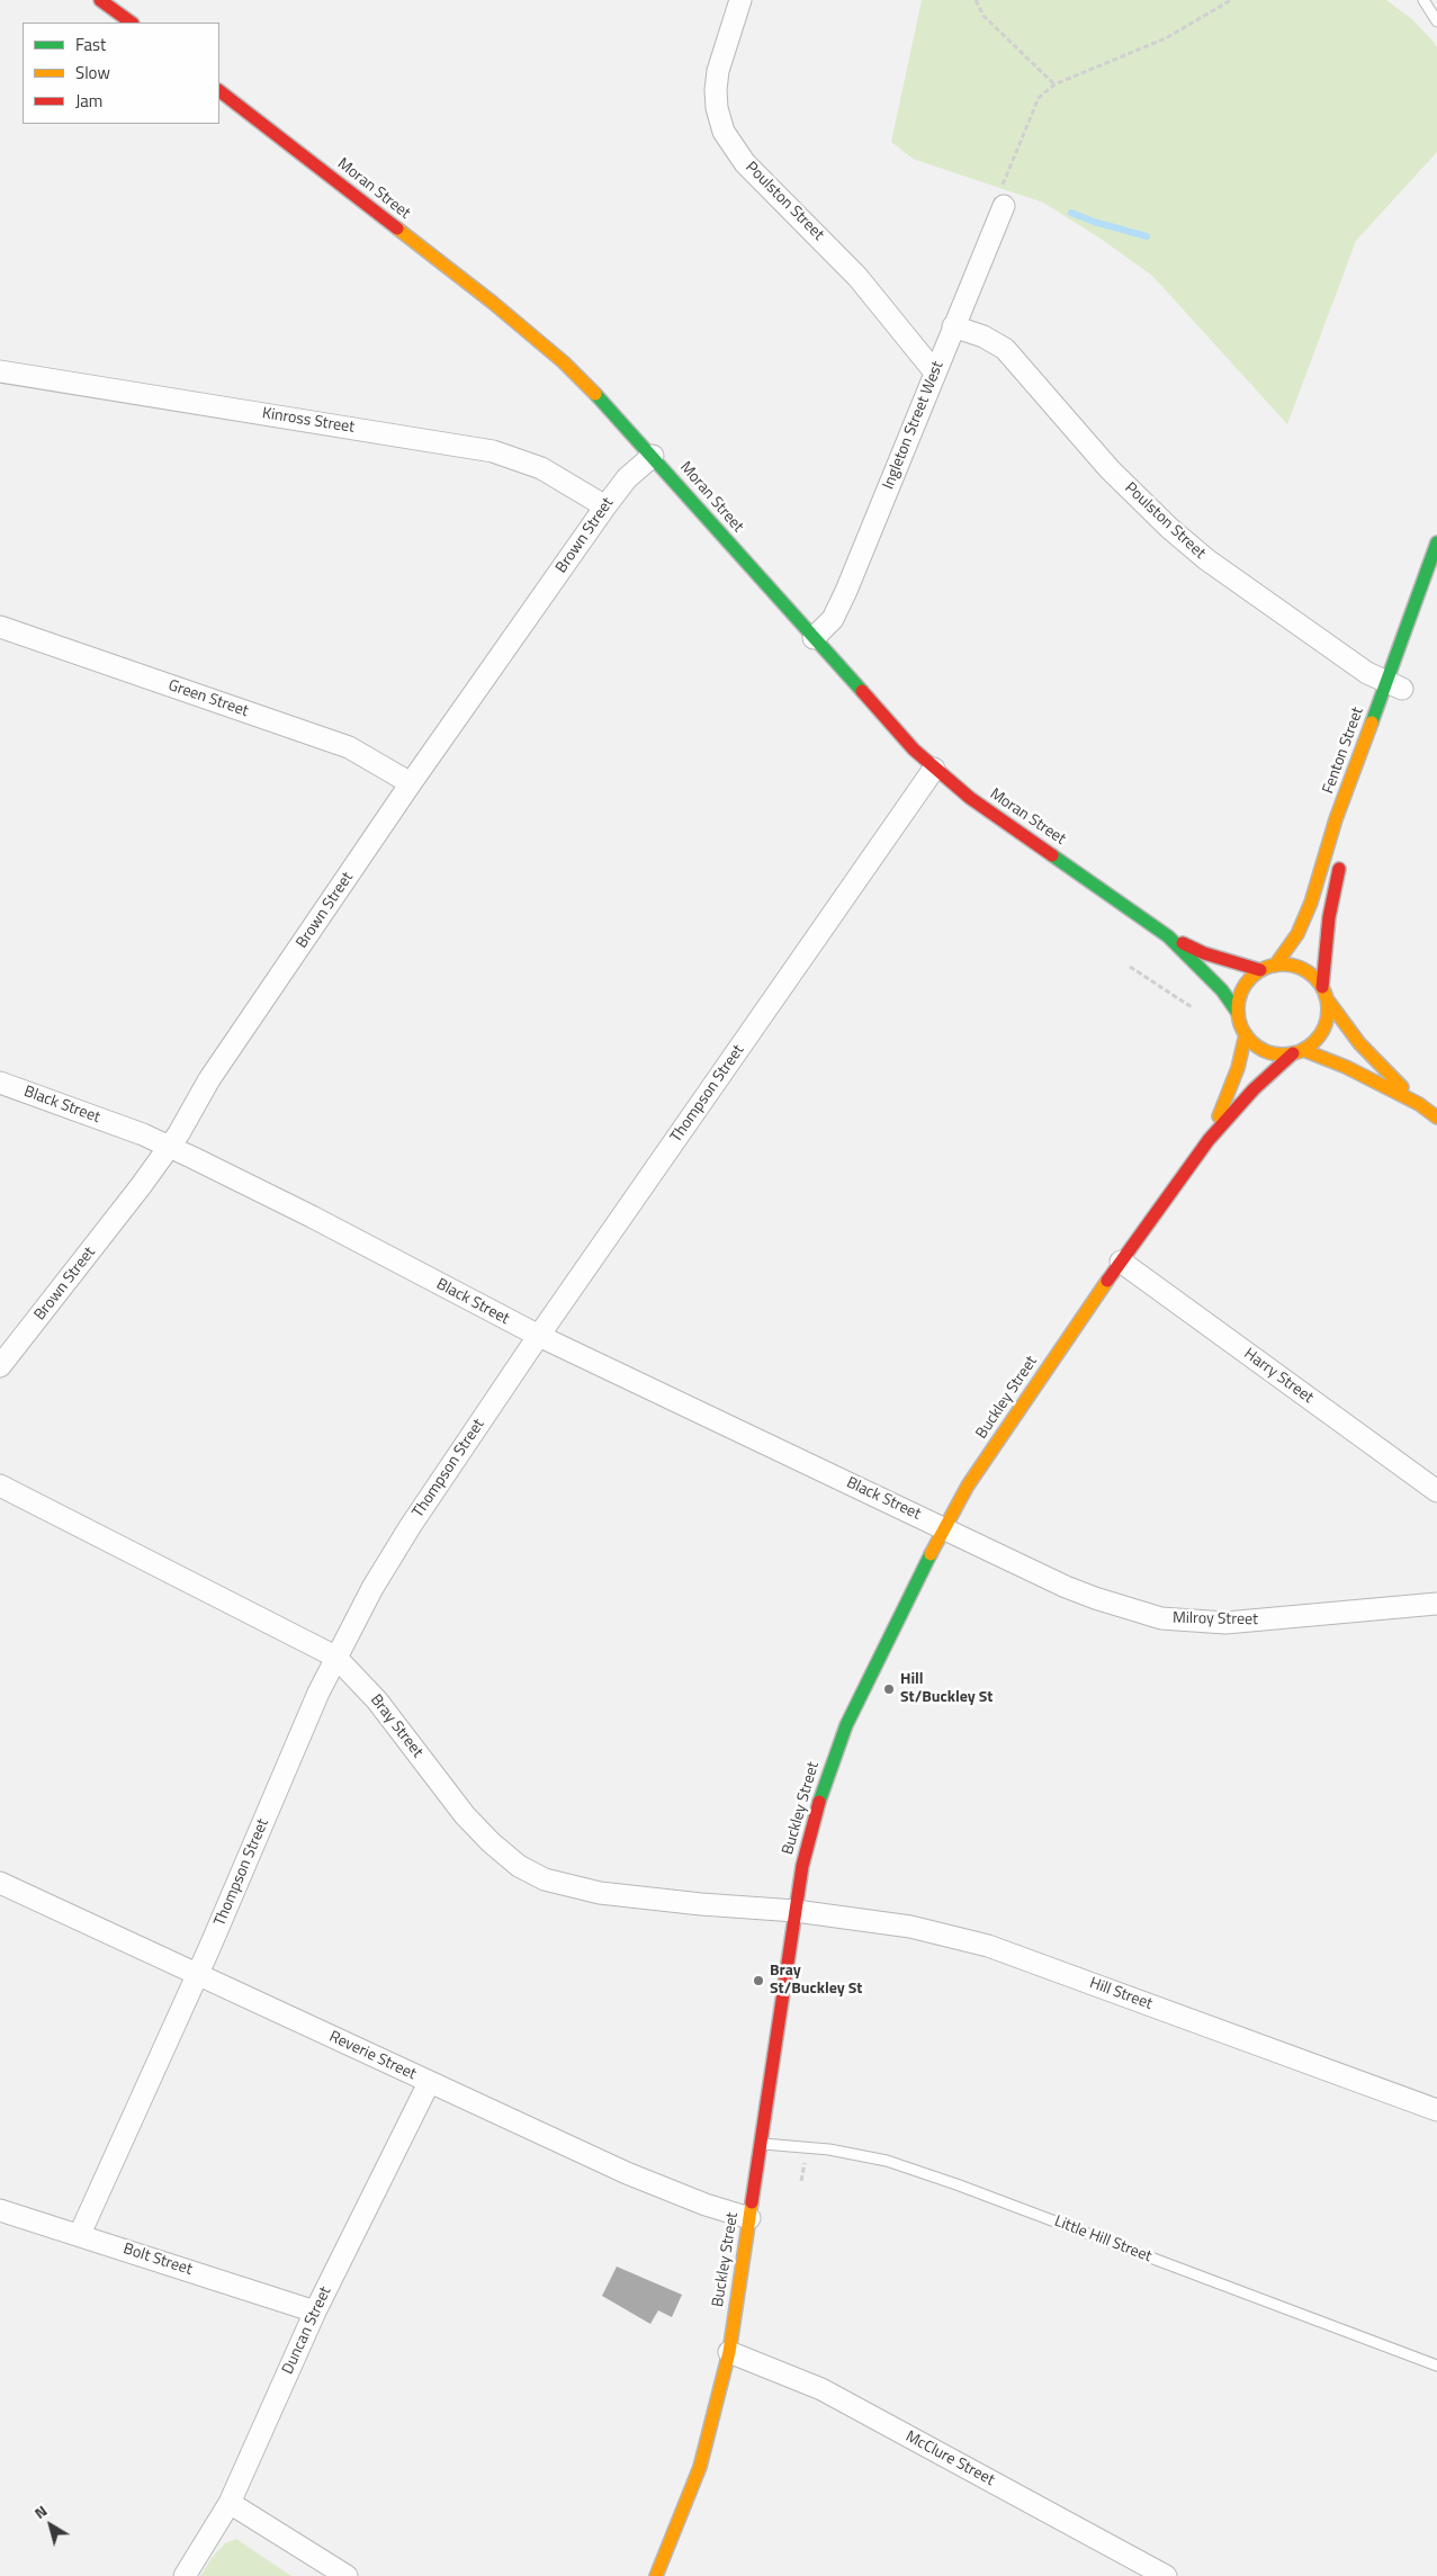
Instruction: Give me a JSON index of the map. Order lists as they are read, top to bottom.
{
  "streets": {
    "street": [
      "Moran Street",
      "Poulston Street",
      "Kinross Street",
      "Ingleton Street West",
      "Brown Street",
      "Green Street",
      "Fenton Street",
      "Thompson Street",
      "Black Street",
      "Harry Street",
      "Buckley Street",
      "Milroy Street",
      "Bray Street",
      "Hill Street",
      "Reverie Street",
      "Bolt Street",
      "Duncan Street",
      "McClure Street"
    ],
    "lane": ["Little Hill Street"]
  },
  "crossings": [
    ["Moran Street", "Ingleton Street West"],
    ["Moran Street", "Brown Street"],
    ["Moran Street", "Fenton Street"],
    ["Moran Street", "Thompson Street"],
    ["Moran Street", "Buckley Street"],
    ["Poulston Street", "Ingleton Street West"],
    ["Poulston Street", "Fenton Street"],
    ["Kinross Street", "Brown Street"],
    ["Brown Street", "Green Street"],
    ["Brown Street", "Black Street"],
    ["Fenton Street", "Buckley Street"],
    ["Thompson Street", "Black Street"],
    ["Thompson Street", "Bray Street"],
    ["Thompson Street", "Reverie Street"],
    ["Thompson Street", "Bolt Street"],
    ["Black Street", "Buckley Street"],
    ["Black Street", "Milroy Street"],
    ["Harry Street", "Buckley Street"],
    ["Buckley Street", "Milroy Street"],
    ["Buckley Street", "Bray Street"],
    ["Buckley Street", "Hill Street"],
    ["Buckley Street", "Reverie Street"],
    ["Buckley Street", "Little Hill Street"],
    ["Buckley Street", "McClure Street"],
    ["Bray Street", "Hill Street"],
    ["Reverie Street", "Duncan Street"],
    ["Bolt Street", "Duncan Street"]
  ],
  "places": ["Hill St/Buckley St", "Bray St/Buckley St"],
  "legend": ["Fast", "Slow", "Jam"],
  "north": "top left"
}
